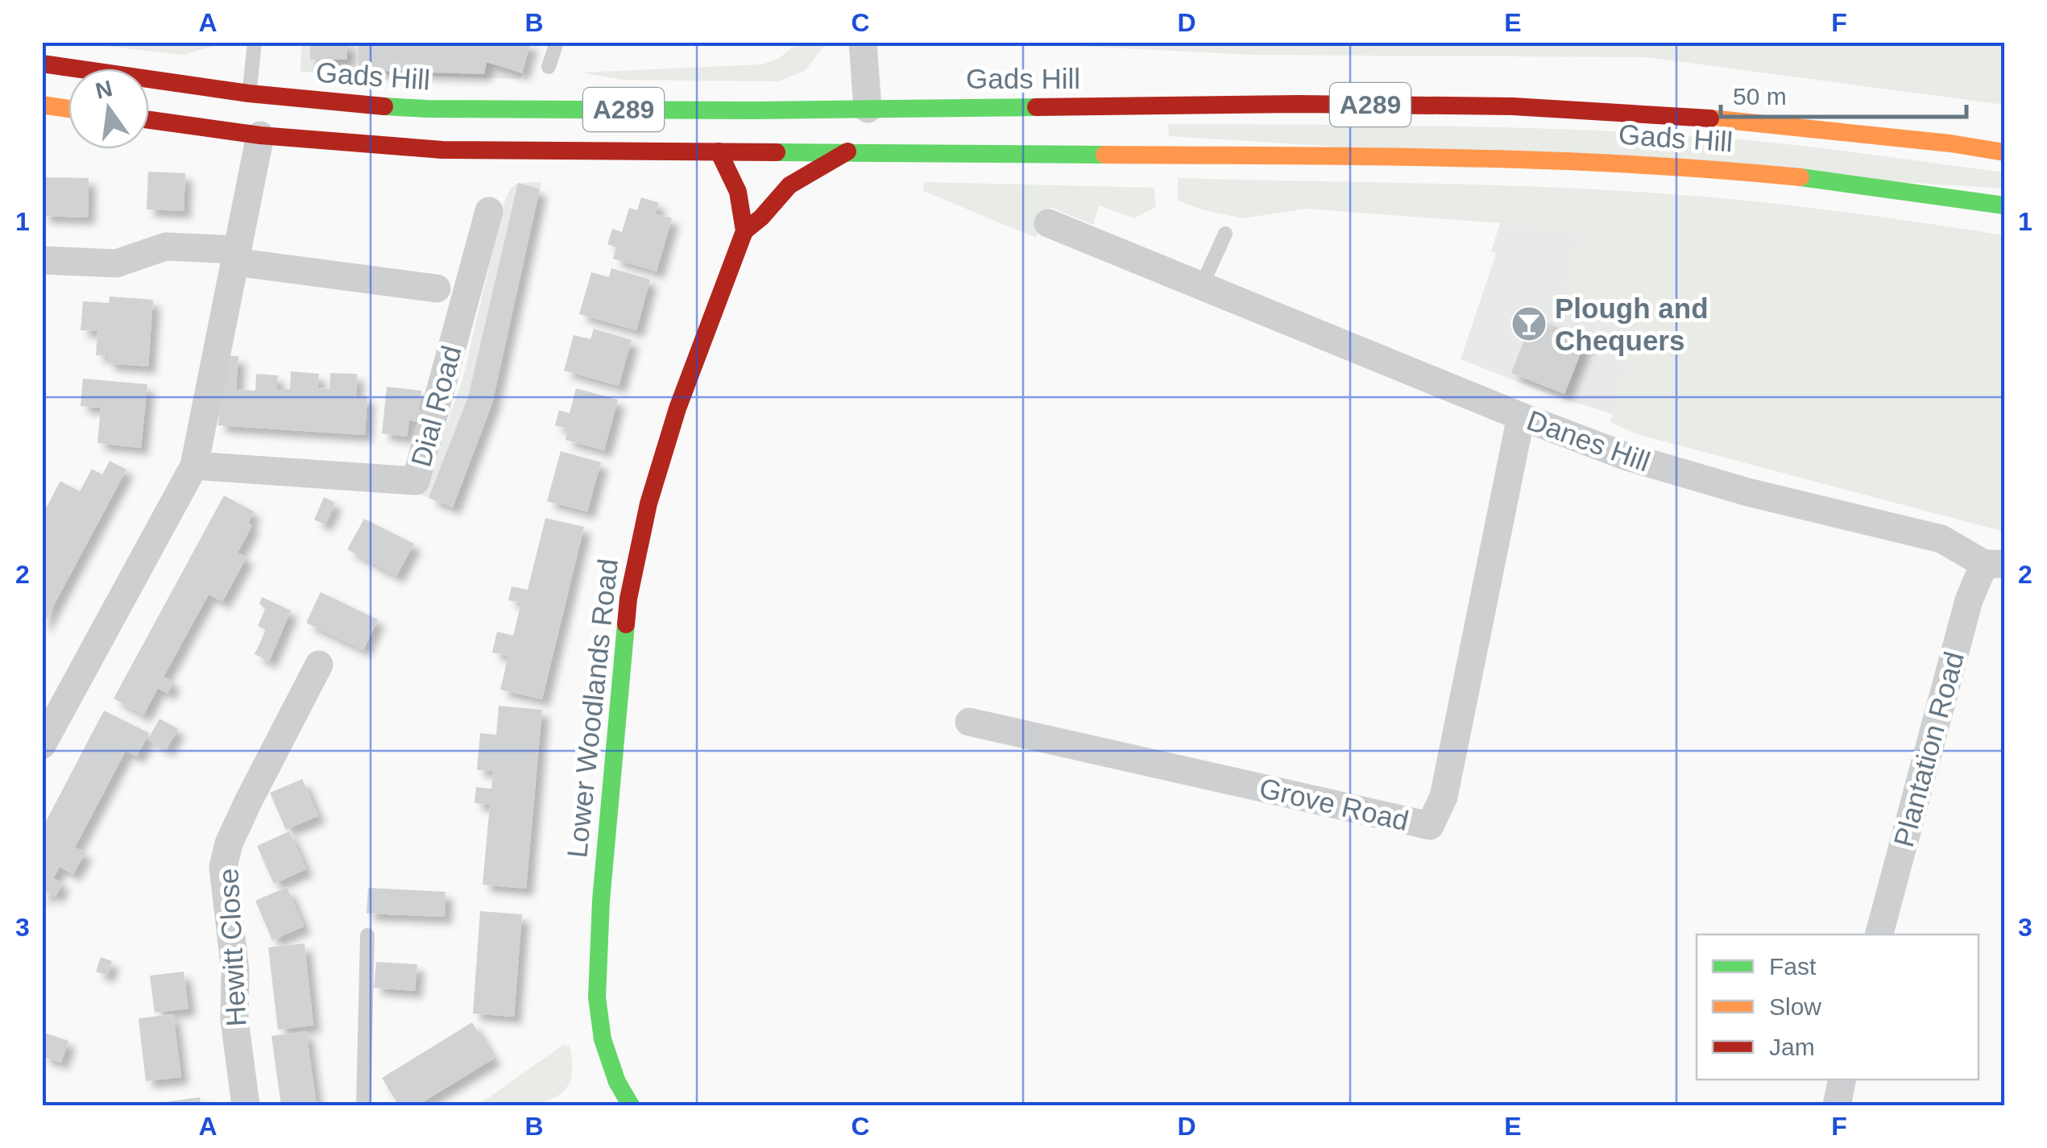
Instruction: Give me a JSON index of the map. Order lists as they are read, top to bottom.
{
  "streets": {
    "main road": ["Gads Hill", "A289", "Lower Woodlands Road"],
    "street": [
      "Dial Road",
      "Danes Hill",
      "Plantation Road",
      "Grove Road",
      "Hewitt Close"
    ]
  },
  "crossings": [
    ["Gads Hill", "Lower Woodlands Road"],
    ["Danes Hill", "Plantation Road"],
    ["Danes Hill", "Grove Road"]
  ],
  "places": {
    "bar": ["Plough and Chequers"]
  },
  "legend": ["Fast", "Slow", "Jam"],
  "scale_bar": "50 m",
  "north": "top",
  "grid": {
    "columns": [
      "A",
      "B",
      "C",
      "D",
      "E",
      "F"
    ],
    "rows": ["1", "2", "3"]
  }
}
